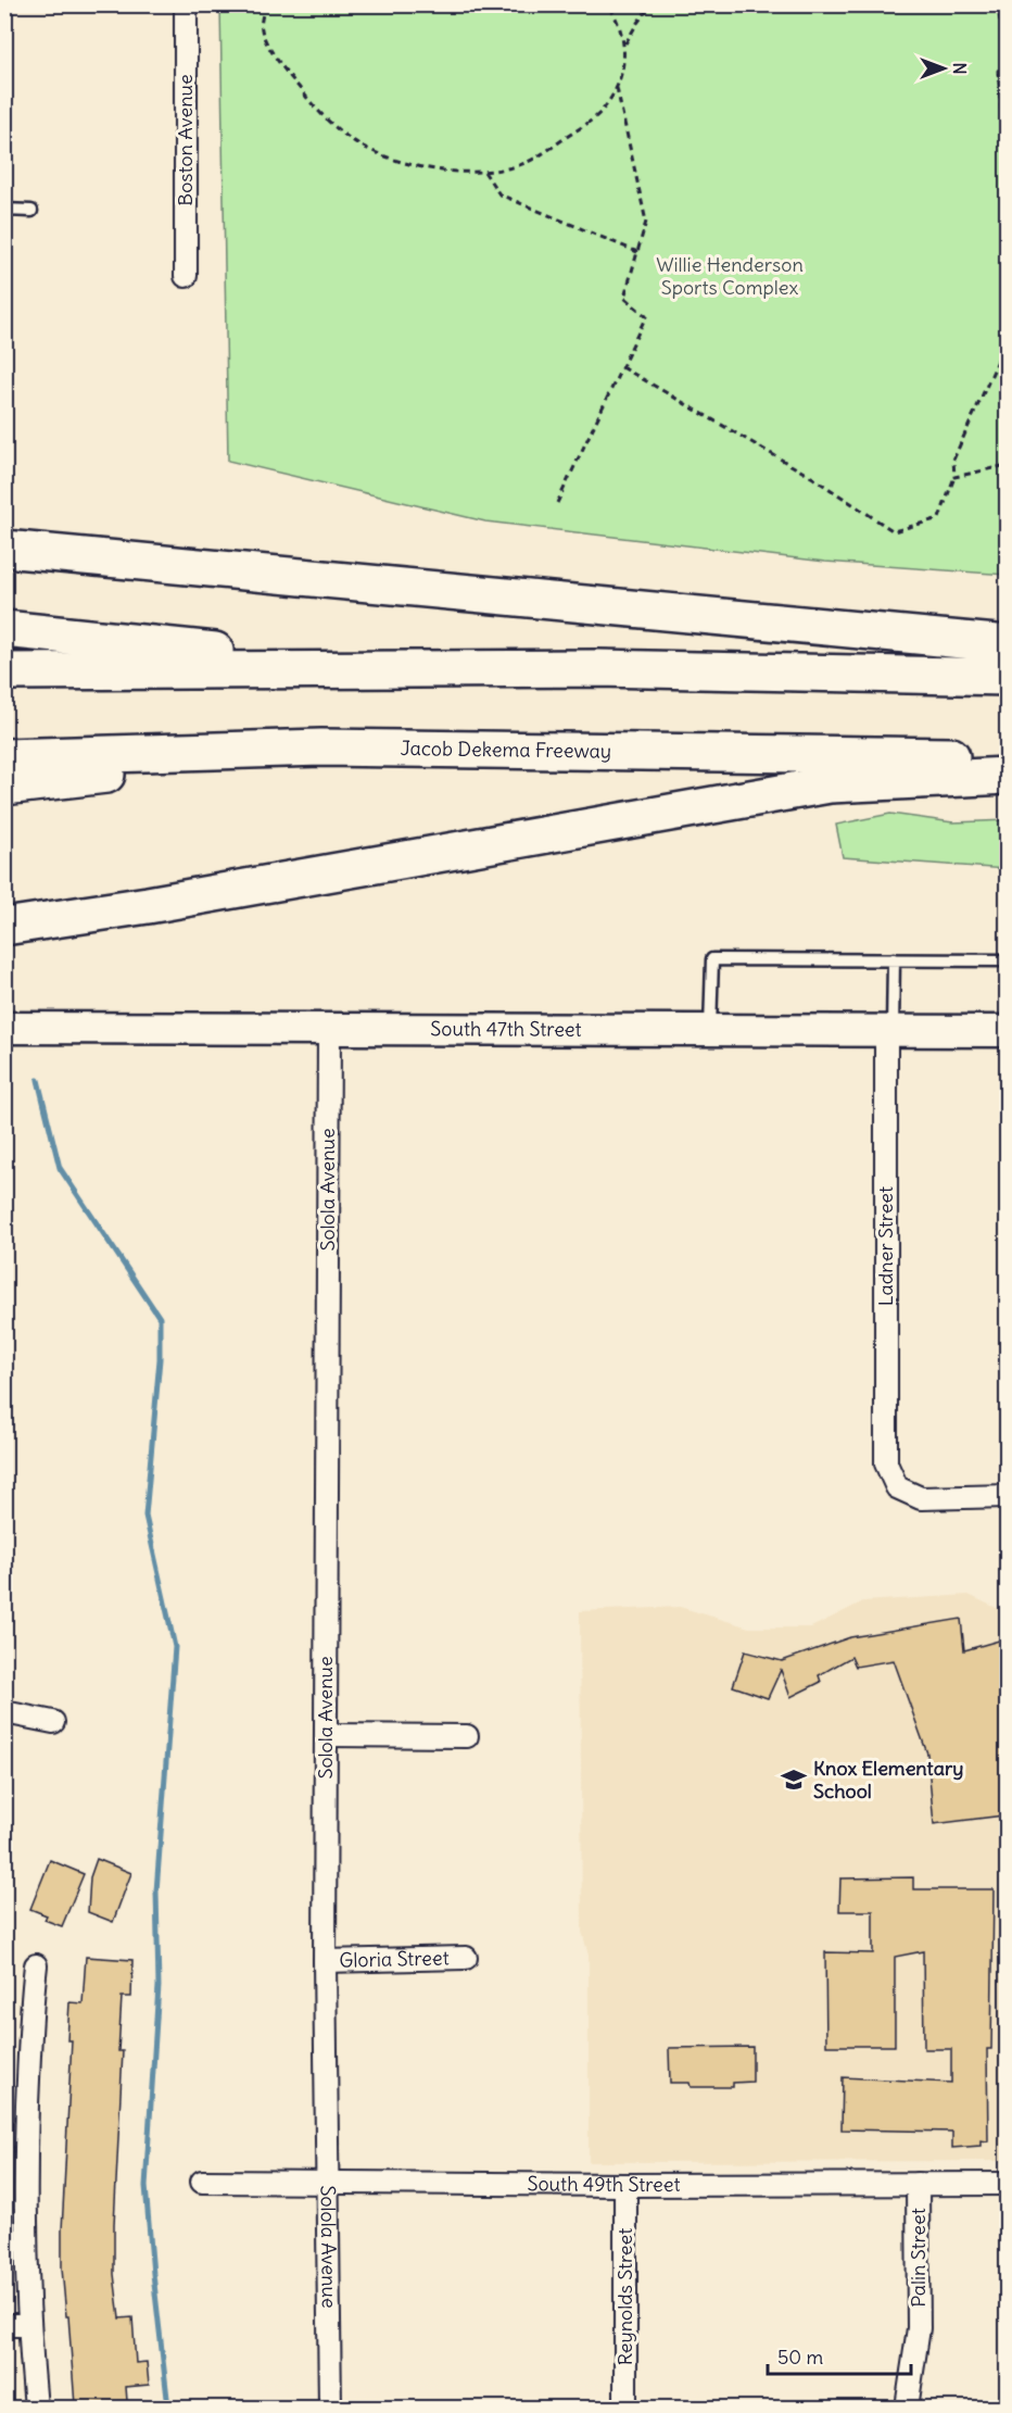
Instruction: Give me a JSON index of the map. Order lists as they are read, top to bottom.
{
  "streets": {
    "highway": ["Jacob Dekema Freeway"],
    "main road": ["South 47th Street"],
    "street": [
      "Boston Avenue",
      "Solola Avenue",
      "Ladner Street",
      "Gloria Street",
      "South 49th Street",
      "Palin Street",
      "Reynolds Street"
    ]
  },
  "crossings": [
    ["South 47th Street", "Solola Avenue"],
    ["South 47th Street", "Ladner Street"],
    ["Solola Avenue", "Gloria Street"],
    ["Solola Avenue", "South 49th Street"],
    ["South 49th Street", "Palin Street"],
    ["South 49th Street", "Reynolds Street"]
  ],
  "parks": ["Willie Henderson Sports Complex"],
  "places": {
    "school or university": ["Knox Elementary School"]
  },
  "scale_bar": "50 m",
  "north": "right"
}
